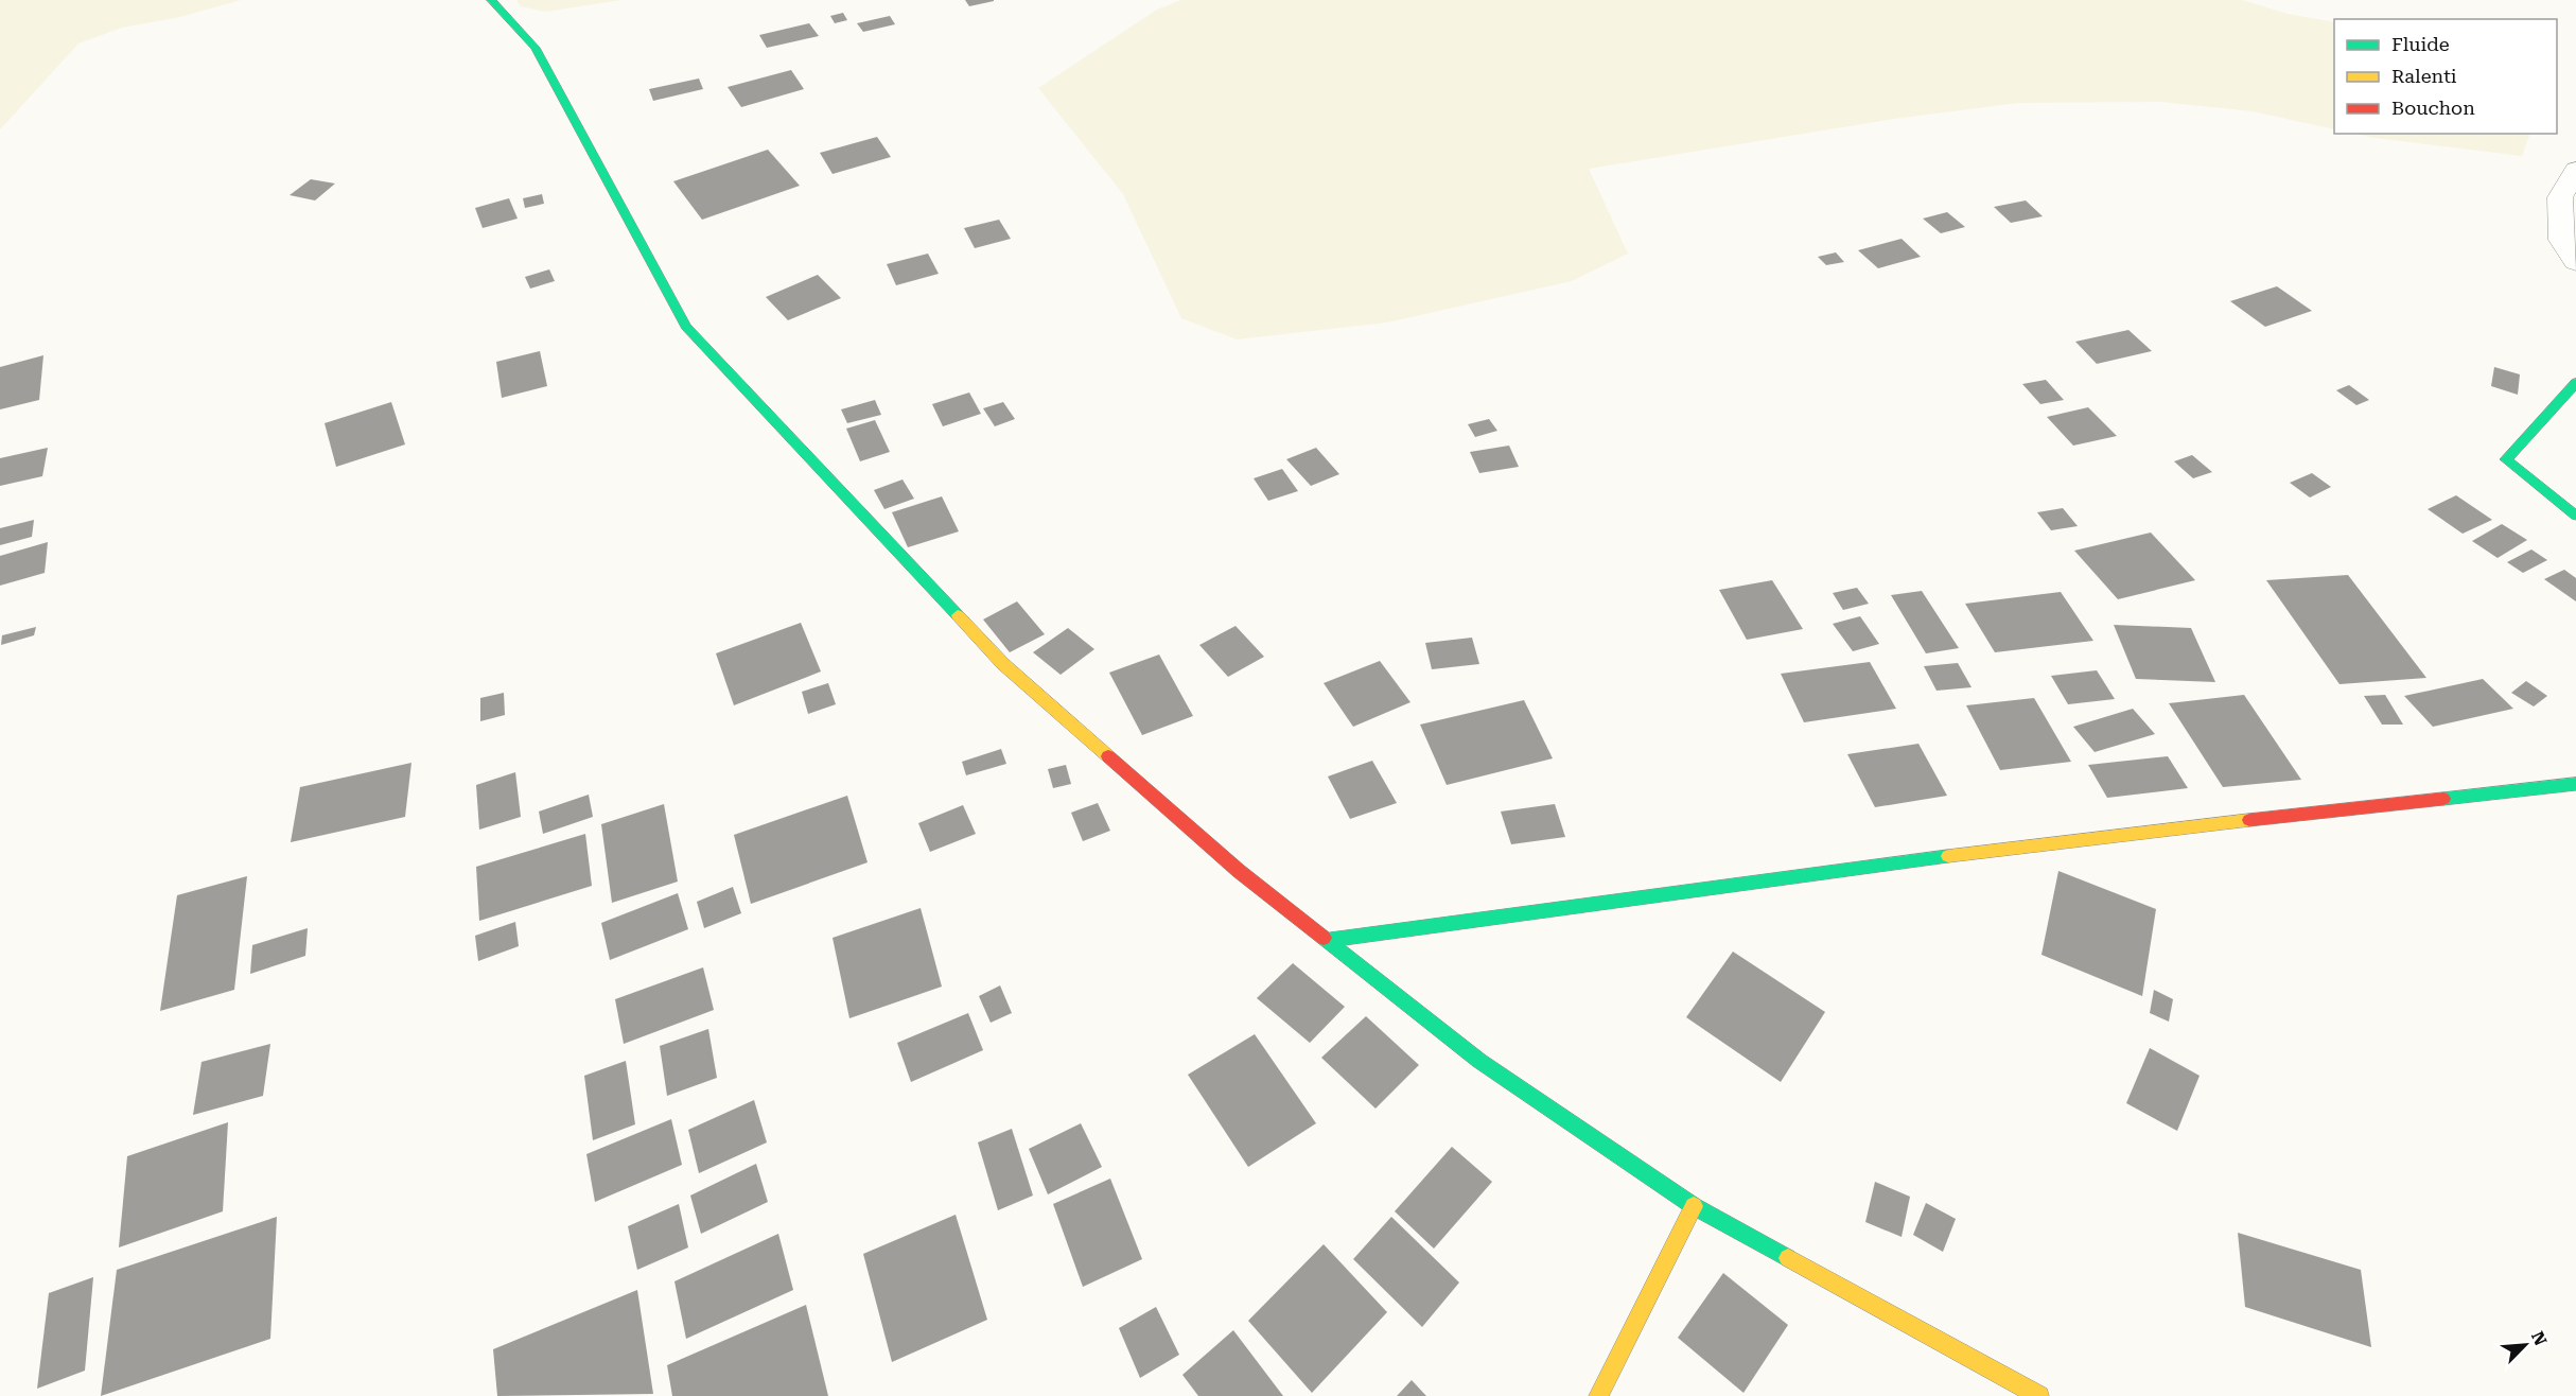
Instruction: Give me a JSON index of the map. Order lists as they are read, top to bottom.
{
  "legend": ["Fluide", "Ralenti", "Bouchon"],
  "north": "top right"
}
